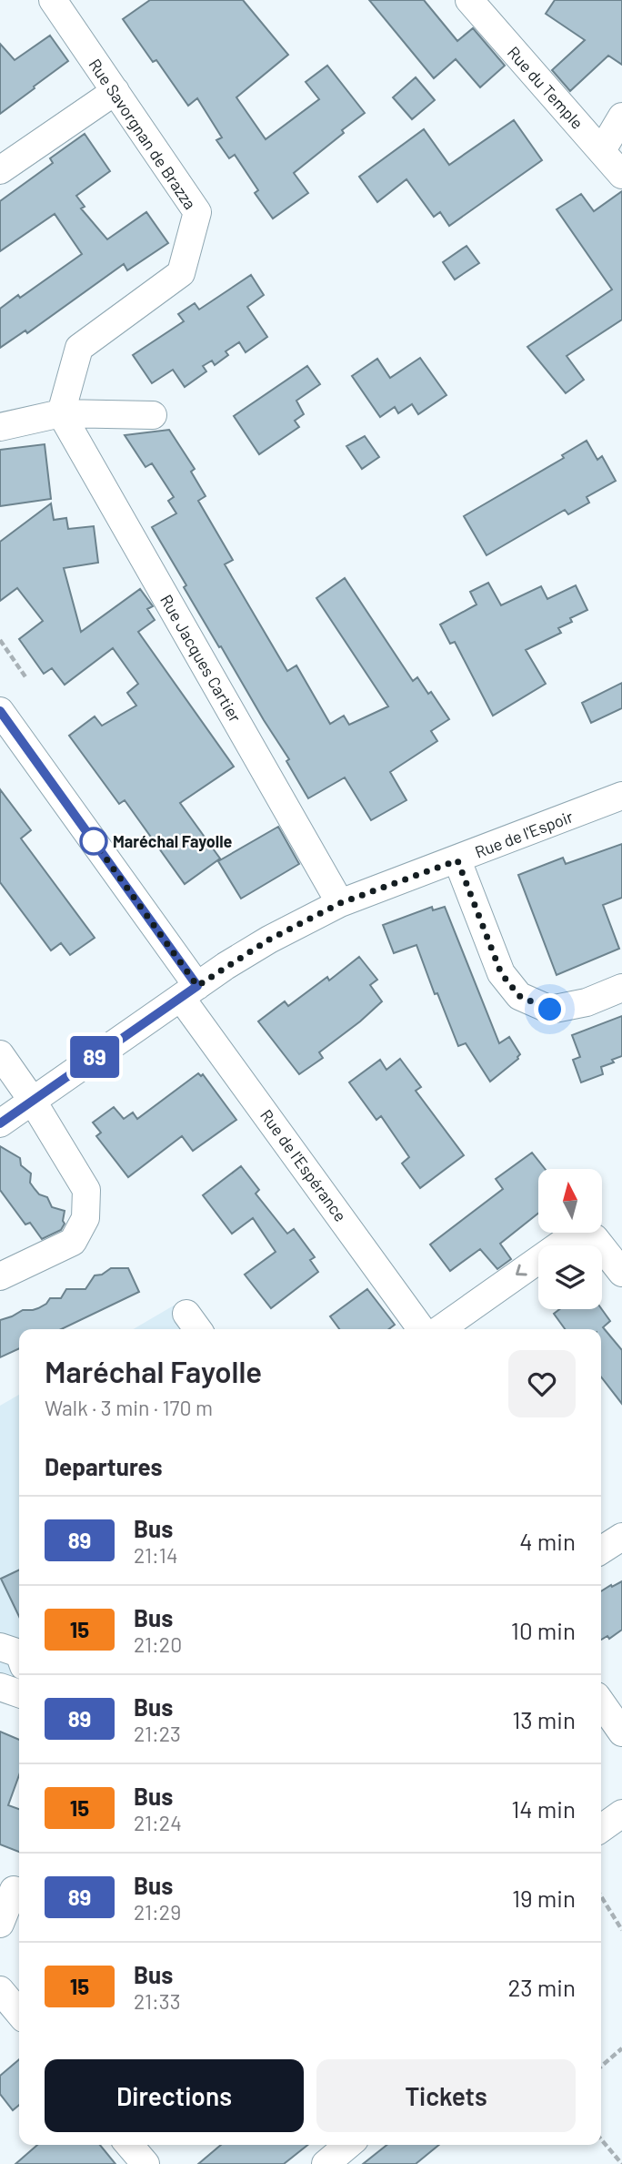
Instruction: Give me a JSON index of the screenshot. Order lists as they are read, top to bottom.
{
  "streets": {
    "street": [
      "Rue du Temple",
      "Rue Savorgnan de Brazza",
      "Rue Jacques Cartier",
      "Rue de l'Espoir",
      "Rue de l'Espérance"
    ]
  },
  "crossings": [
    ["Rue Savorgnan de Brazza", "Rue Jacques Cartier"],
    ["Rue Jacques Cartier", "Rue de l'Espoir"],
    ["Rue de l'Espoir", "Rue de l'Espérance"]
  ],
  "places": ["Maréchal Fayolle"],
  "lines": ["bus line 89"],
  "north": "top",
  "page": {
    "on_map": "89",
    "heading": [
      ["Maréchal Fayolle", "Walk · 3 min · 170 m"],
      "Departures"
    ],
    "list": [
      {
        "mark": "89",
        "name": "Bus",
        "note": "21:14",
        "value": "4 min"
      },
      {
        "mark": "15",
        "name": "Bus",
        "note": "21:20",
        "value": "10 min"
      },
      {
        "mark": "89",
        "name": "Bus",
        "note": "21:23",
        "value": "13 min"
      },
      {
        "mark": "15",
        "name": "Bus",
        "note": "21:24",
        "value": "14 min"
      },
      {
        "mark": "89",
        "name": "Bus",
        "note": "21:29",
        "value": "19 min"
      },
      {
        "mark": "15",
        "name": "Bus",
        "note": "21:33",
        "value": "23 min"
      }
    ],
    "buttons": ["Directions", "Tickets"]
  }
}
